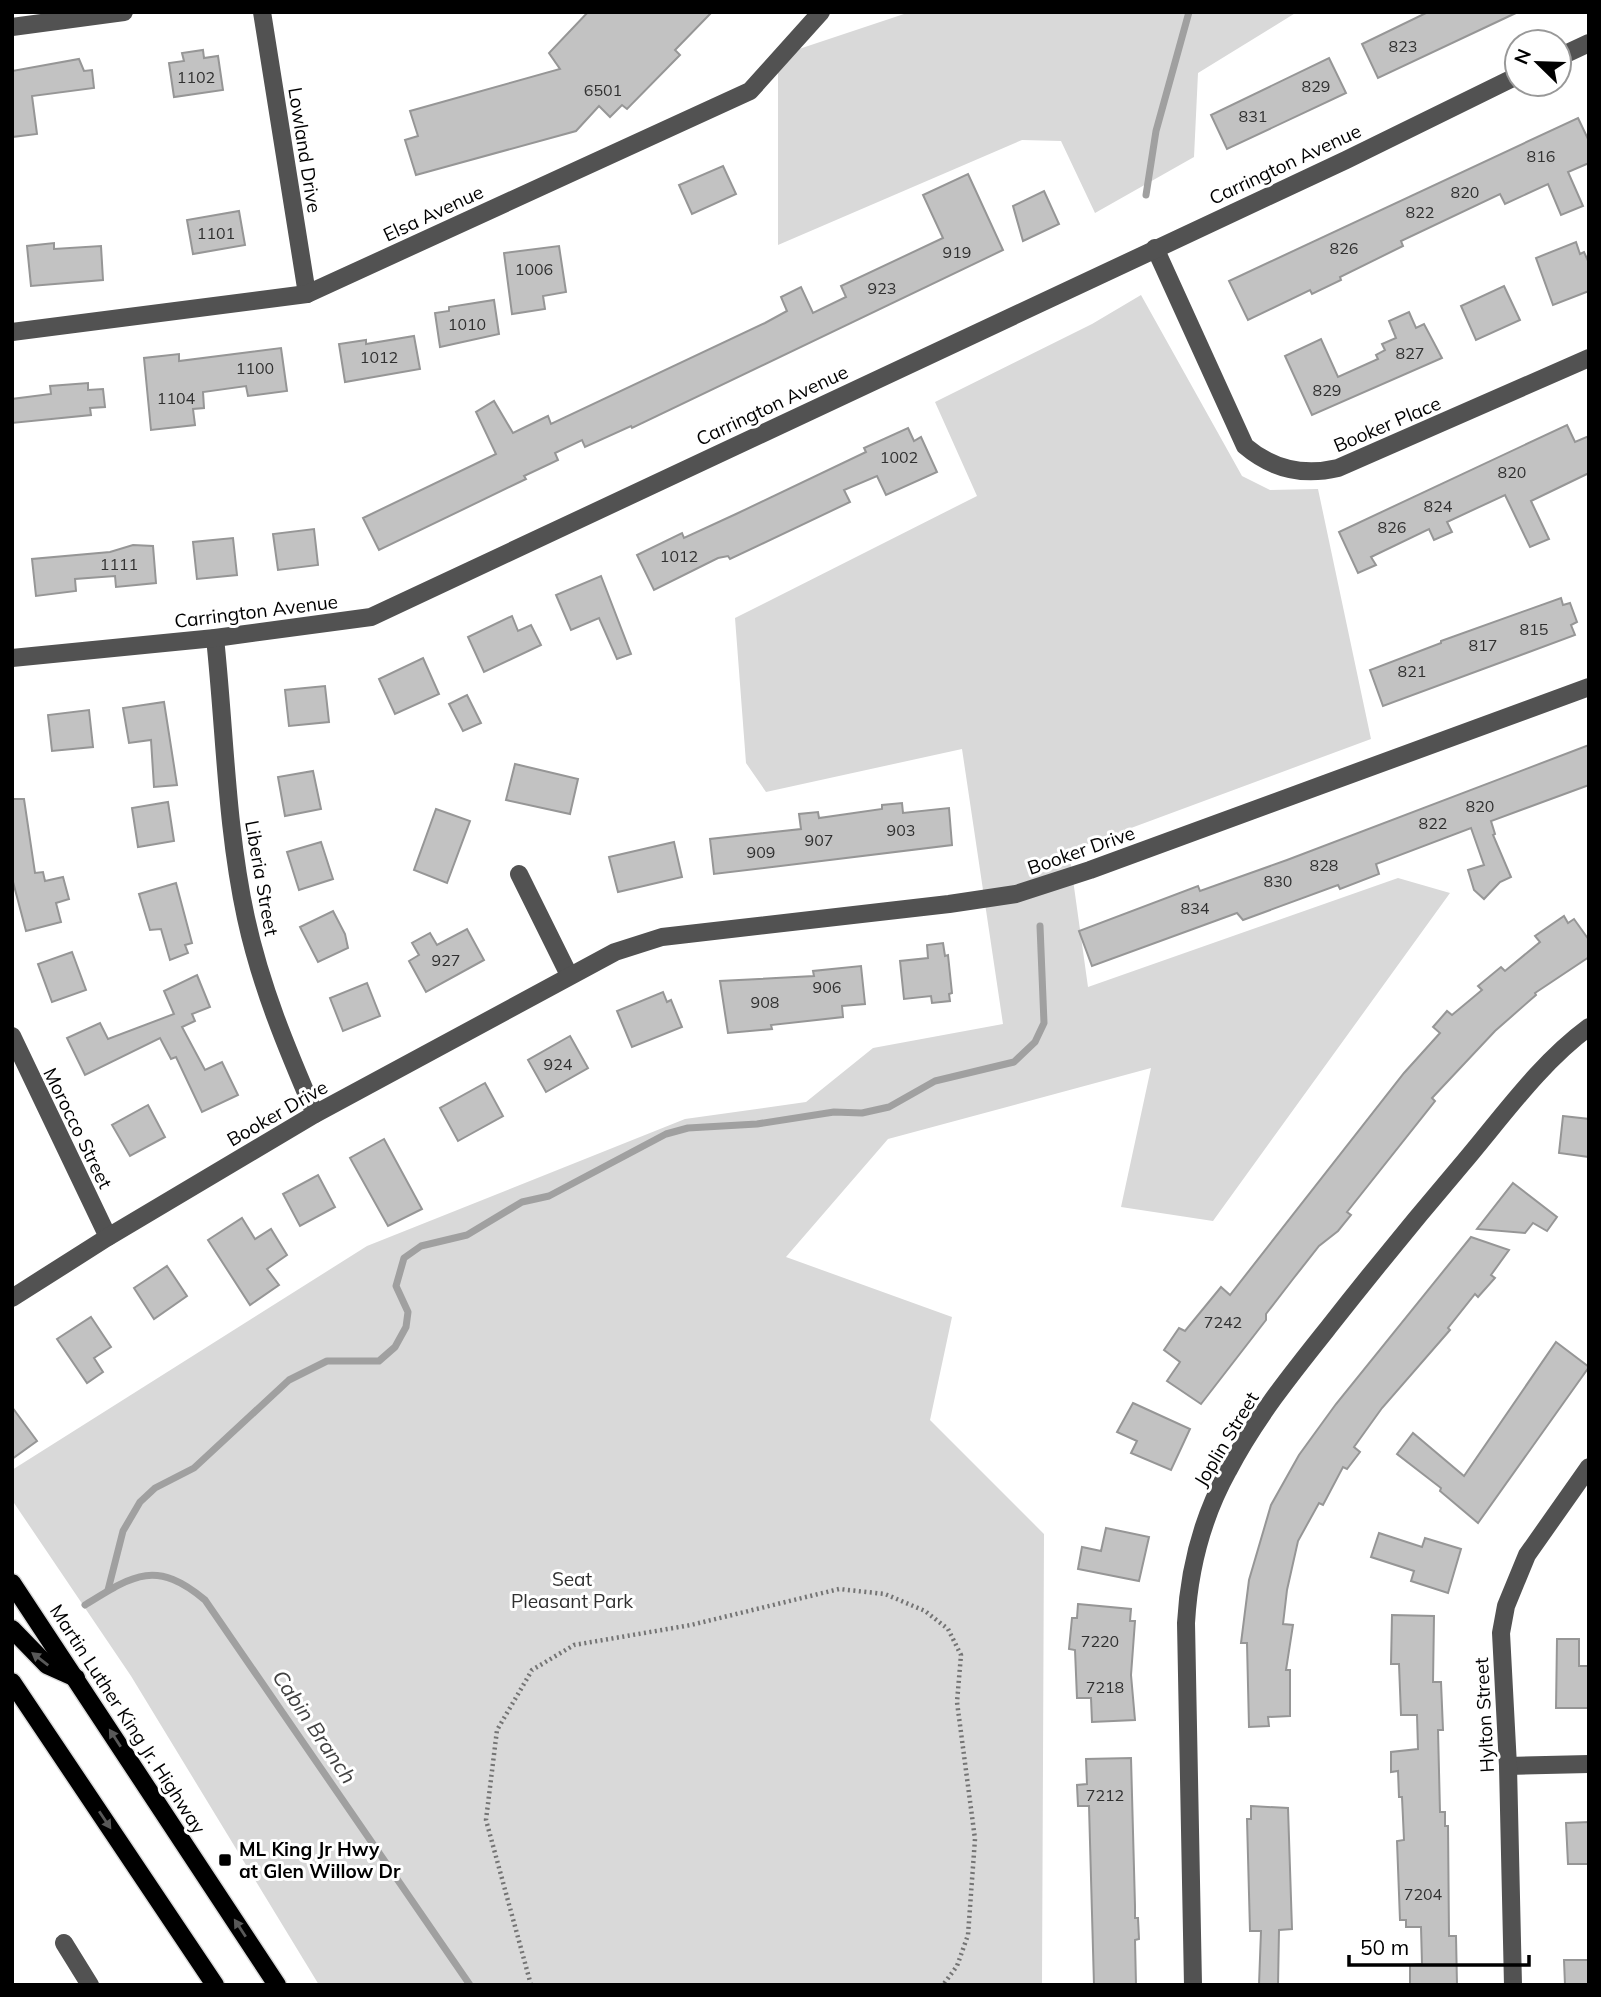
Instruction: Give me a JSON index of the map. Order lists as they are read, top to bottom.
{
  "streets": {
    "main road": ["Martin Luther King Jr. Highway"],
    "street": [
      "Lowland Drive",
      "Carrington Avenue",
      "Elsa Avenue",
      "Booker Place",
      "Booker Drive",
      "Liberia Street",
      "Morocco Street",
      "Joplin Street",
      "Hylton Street"
    ]
  },
  "crossings": [
    ["Lowland Drive", "Elsa Avenue"],
    ["Carrington Avenue", "Booker Place"],
    ["Carrington Avenue", "Liberia Street"],
    ["Booker Drive", "Liberia Street"],
    ["Booker Drive", "Morocco Street"]
  ],
  "water": ["Cabin Branch"],
  "parks": ["Seat Pleasant Park"],
  "places": {
    "transit": ["ML King Jr Hwy at Glen Willow Dr"]
  },
  "house_numbers": [
    "823",
    "1102",
    "829",
    "6501",
    "831",
    "816",
    "820",
    "822",
    "1101",
    "826",
    "919",
    "1006",
    "923",
    "1010",
    "827",
    "1012",
    "1100",
    "829",
    "1104",
    "1002",
    "820",
    "824",
    "826",
    "1012",
    "1111",
    "815",
    "817",
    "821",
    "820",
    "822",
    "903",
    "907",
    "909",
    "828",
    "830",
    "834",
    "927",
    "906",
    "908",
    "924",
    "7242",
    "7220",
    "7218",
    "7212",
    "7204"
  ],
  "scale_bar": "50 m",
  "north": "top left"
}
